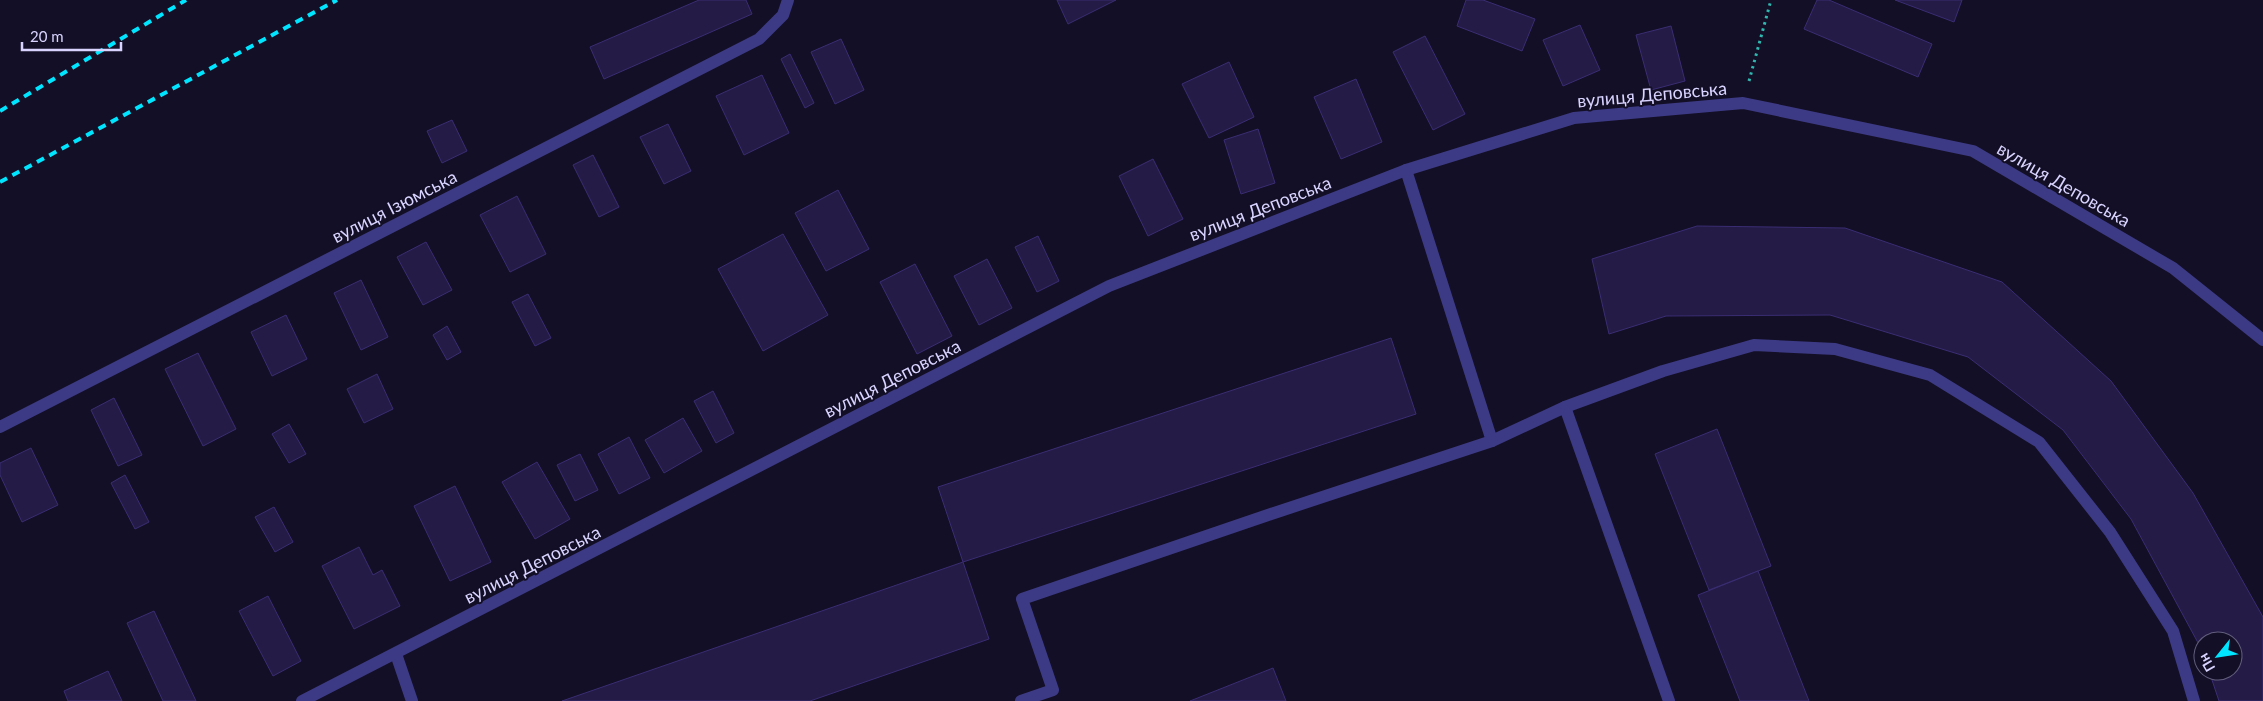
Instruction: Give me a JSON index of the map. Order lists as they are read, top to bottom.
{
  "streets": {
    "street": ["вулиця Деповська", "вулиця Ізюмська"]
  },
  "scale_bar": "20 m",
  "north": "bottom left"
}
